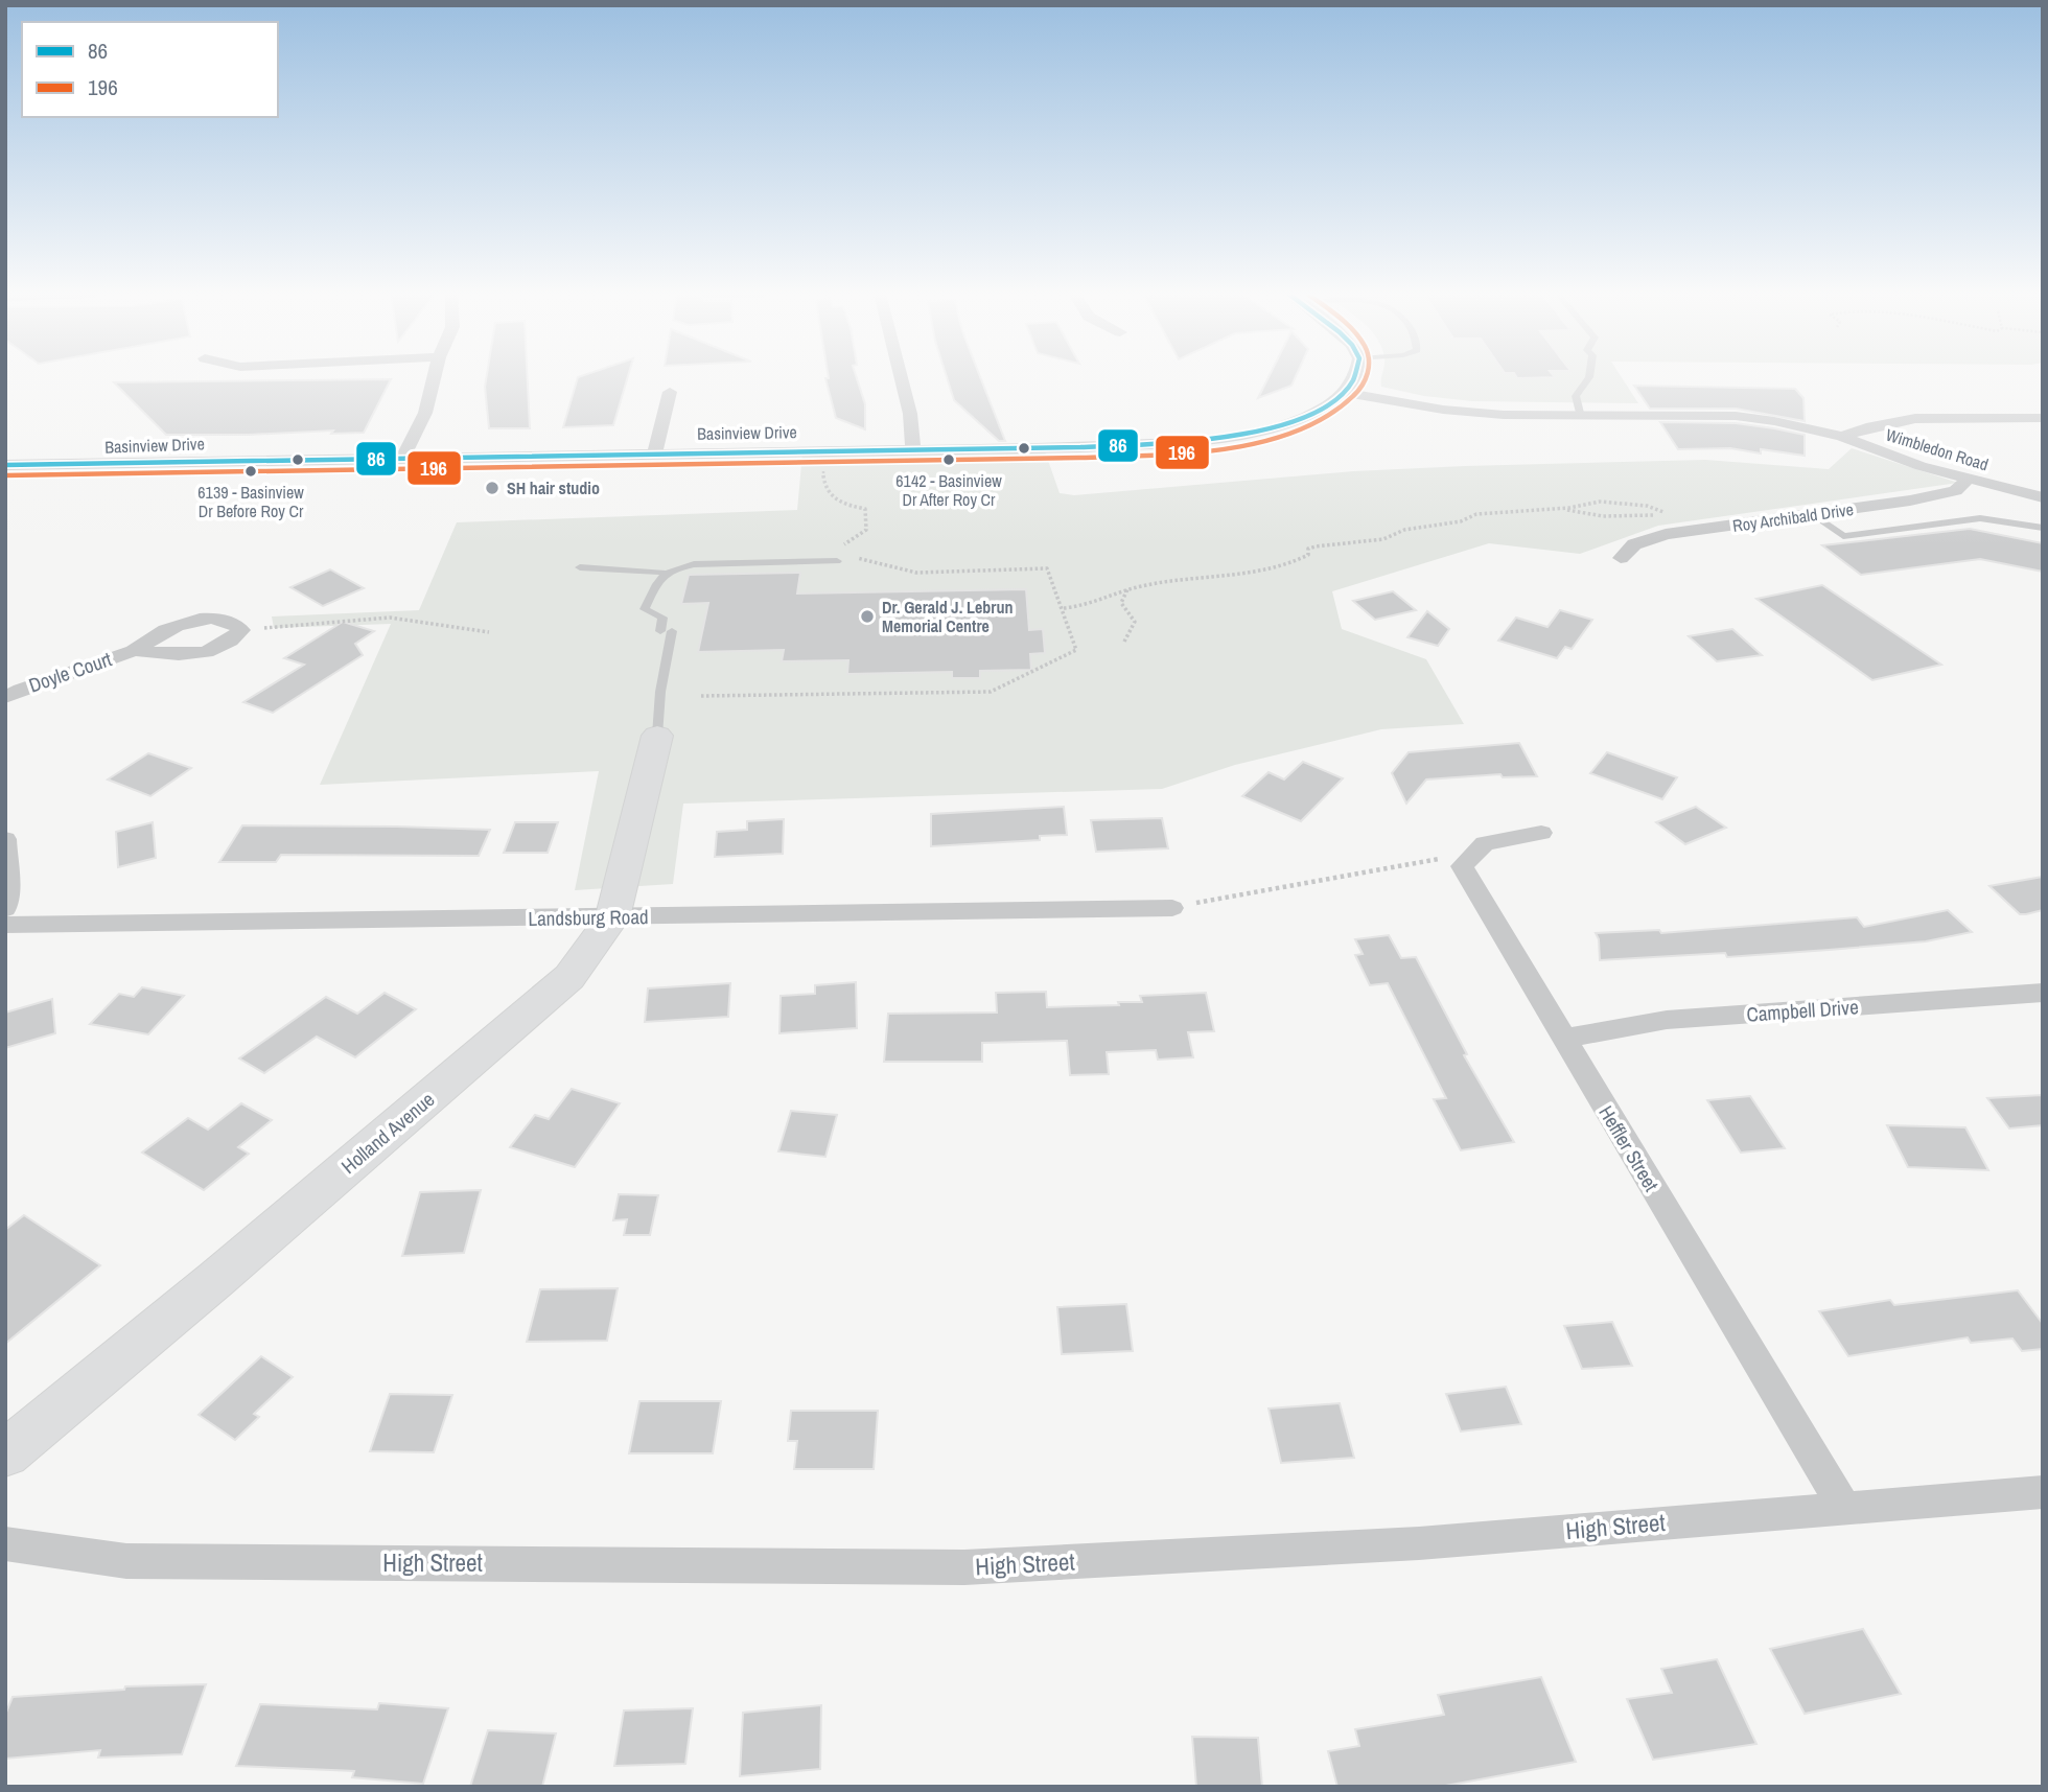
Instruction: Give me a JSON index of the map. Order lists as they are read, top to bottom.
{
  "streets": {
    "street": [
      "Basinview Drive",
      "Wimbledon Road",
      "Roy Archibald Drive",
      "Doyle Court",
      "Landsburg Road",
      "Campbell Drive",
      "Holland Avenue",
      "Heffler Street",
      "High Street"
    ]
  },
  "crossings": [
    ["Basinview Drive", "Wimbledon Road"],
    ["Wimbledon Road", "Roy Archibald Drive"],
    ["Landsburg Road", "Holland Avenue"],
    ["Campbell Drive", "Heffler Street"],
    ["Heffler Street", "High Street"]
  ],
  "places": [
    "6142 - Basinview Dr After Roy Cr",
    "6139 - Basinview Dr Before Roy Cr",
    "SH hair studio",
    "Dr. Gerald J. Lebrun Memorial Centre"
  ],
  "lines": ["transit line 86", "transit line 196"],
  "legend": ["86", "196"]
}
